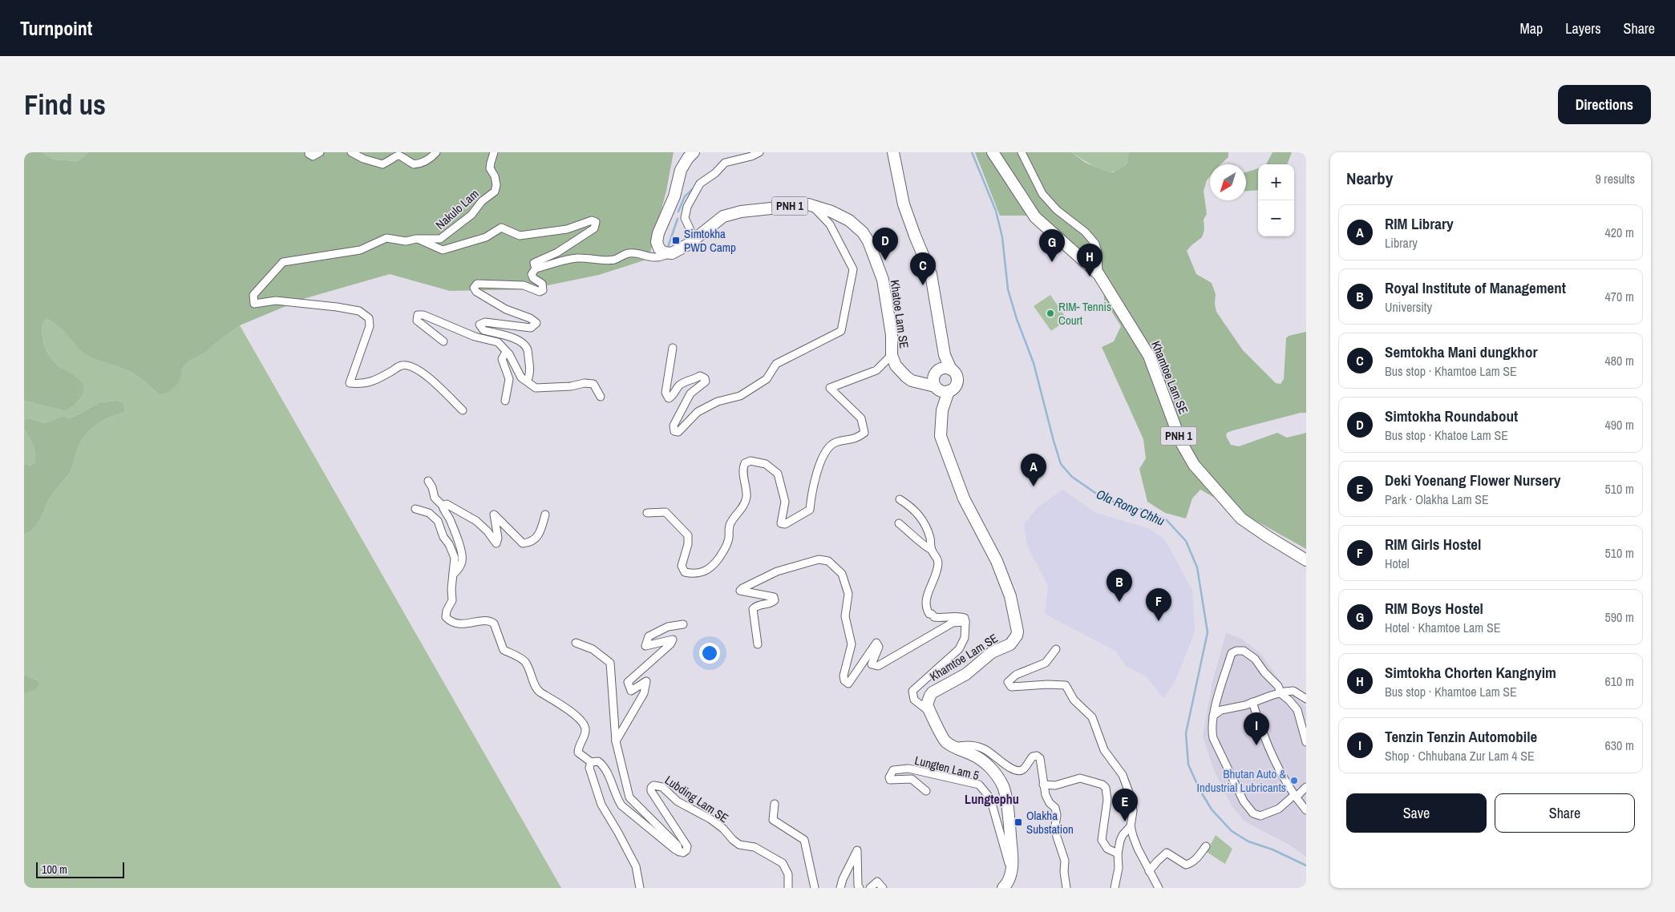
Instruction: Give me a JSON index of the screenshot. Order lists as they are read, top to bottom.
{
  "streets": {
    "main road": ["PNH 1", "Khatoe Lam SE", "Khamtoe Lam SE"],
    "street": ["Nakulo Lam", "Lungten Lam 5", "Lubding Lam SE"]
  },
  "crossings": [
    ["Khatoe Lam SE", "Khamtoe Lam SE"]
  ],
  "districts": ["Lungtephu"],
  "water": ["Ola Rong Chhu"],
  "places": {
    "transit": ["Simtokha PWD Camp", "Olakha Substation"],
    "other": ["RIM- Tennis Court", "Bhutan Auto & Industrial Lubricants"]
  },
  "scale_bar": "100 m",
  "north": "bottom left",
  "page": {
    "header": "Turnpoint",
    "nav": ["Map", "Layers", "Share"],
    "buttons": [
      "Directions",
      ["Save", "Share"]
    ],
    "title": "Find us",
    "heading": ["Nearby", "9 results"],
    "map_buttons": ["+", "−"],
    "list": [
      {
        "mark": "A",
        "name": "RIM Library",
        "note": "Library",
        "value": "420 m"
      },
      {
        "mark": "B",
        "name": "Royal Institute of Management",
        "note": "University",
        "value": "470 m"
      },
      {
        "mark": "C",
        "name": "Semtokha Mani dungkhor",
        "note": "Bus stop · Khamtoe Lam SE",
        "value": "480 m"
      },
      {
        "mark": "D",
        "name": "Simtokha Roundabout",
        "note": "Bus stop · Khatoe Lam SE",
        "value": "490 m"
      },
      {
        "mark": "E",
        "name": "Deki Yoenang Flower Nursery",
        "note": "Park · Olakha Lam SE",
        "value": "510 m"
      },
      {
        "mark": "F",
        "name": "RIM Girls Hostel",
        "note": "Hotel",
        "value": "510 m"
      },
      {
        "mark": "G",
        "name": "RIM Boys Hostel",
        "note": "Hotel · Khamtoe Lam SE",
        "value": "590 m"
      },
      {
        "mark": "H",
        "name": "Simtokha Chorten Kangnyim",
        "note": "Bus stop · Khamtoe Lam SE",
        "value": "610 m"
      },
      {
        "mark": "I",
        "name": "Tenzin Tenzin Automobile",
        "note": "Shop · Chhubana Zur Lam 4 SE",
        "value": "630 m"
      }
    ],
    "pins": [
      "D",
      "G",
      "H",
      "C",
      "A",
      "B",
      "F",
      "I",
      "E"
    ],
    "scale": "100 m"
  }
}
